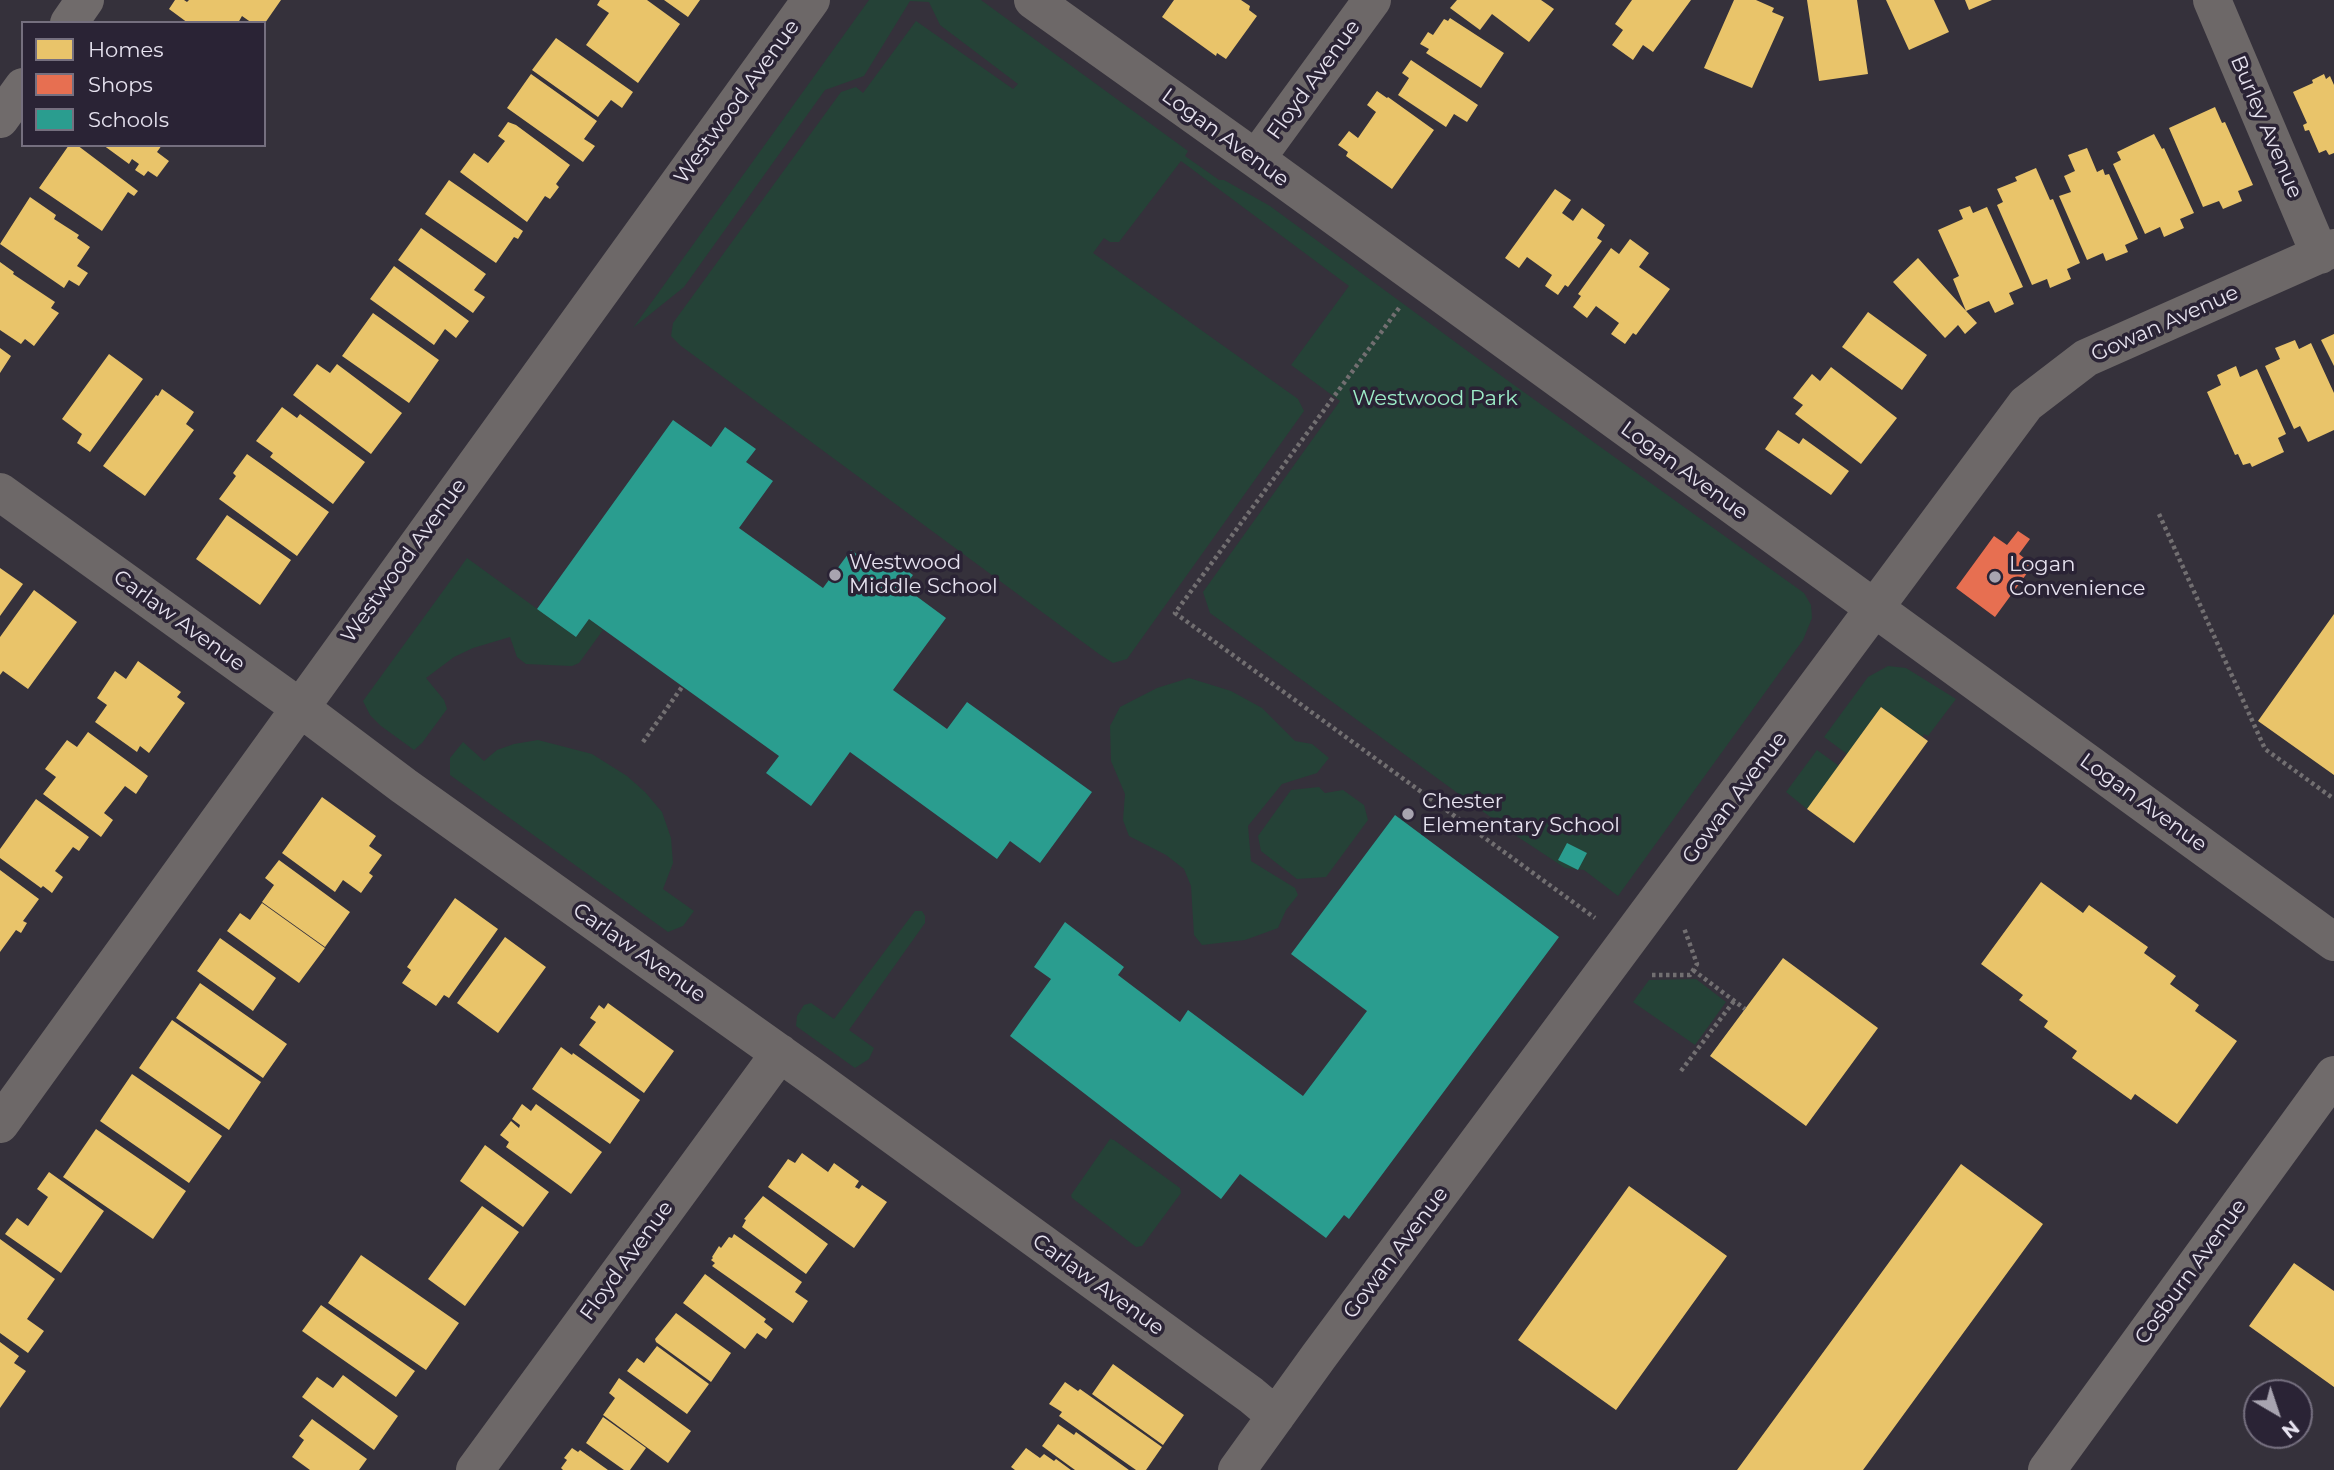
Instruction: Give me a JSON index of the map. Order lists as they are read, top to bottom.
{
  "streets": {
    "street": [
      "Floyd Avenue",
      "Westwood Avenue",
      "Burley Avenue",
      "Logan Avenue",
      "Gowan Avenue",
      "Carlaw Avenue",
      "Cosburn Avenue"
    ]
  },
  "crossings": [
    ["Floyd Avenue", "Logan Avenue"],
    ["Floyd Avenue", "Carlaw Avenue"],
    ["Westwood Avenue", "Carlaw Avenue"],
    ["Burley Avenue", "Gowan Avenue"],
    ["Logan Avenue", "Gowan Avenue"],
    ["Gowan Avenue", "Carlaw Avenue"]
  ],
  "parks": ["Westwood Park"],
  "places": ["Westwood Middle School", "Logan Convenience", "Chester Elementary School"],
  "legend": ["Homes", "Shops", "Schools"],
  "north": "bottom right"
}
